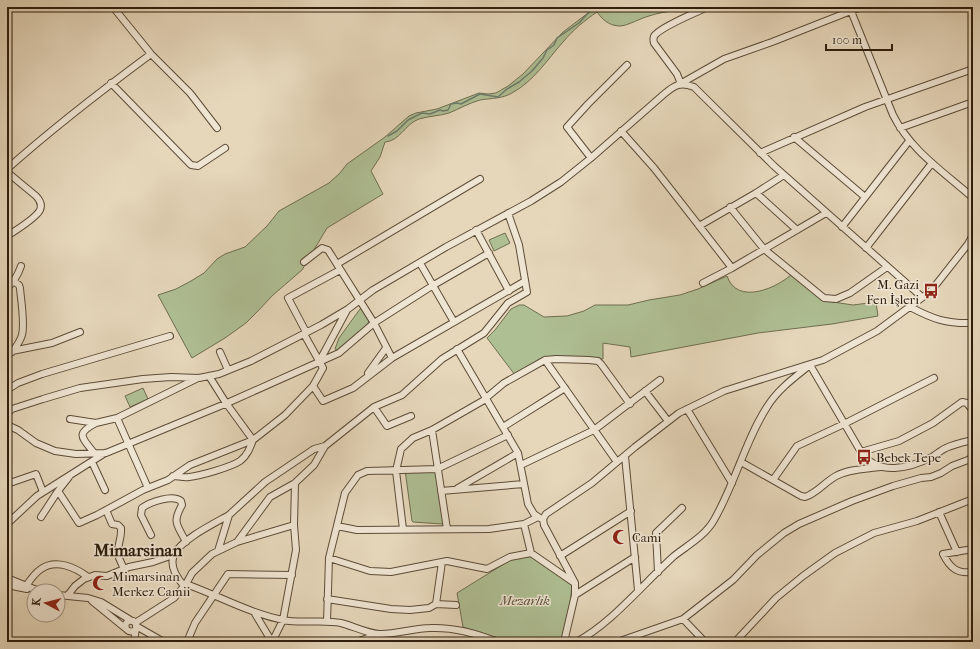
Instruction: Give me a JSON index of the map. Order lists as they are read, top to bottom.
{
  "districts": ["Mimarsinan"],
  "parks": ["Mezarlık"],
  "places": {
    "bus stop": ["M. Gazi Fen İşleri", "Bebek Tepe"],
    "mosque": ["Cami", "Mimarsinan Merkez Camii"]
  },
  "scale_bar": "100 m",
  "north": "left"
}
